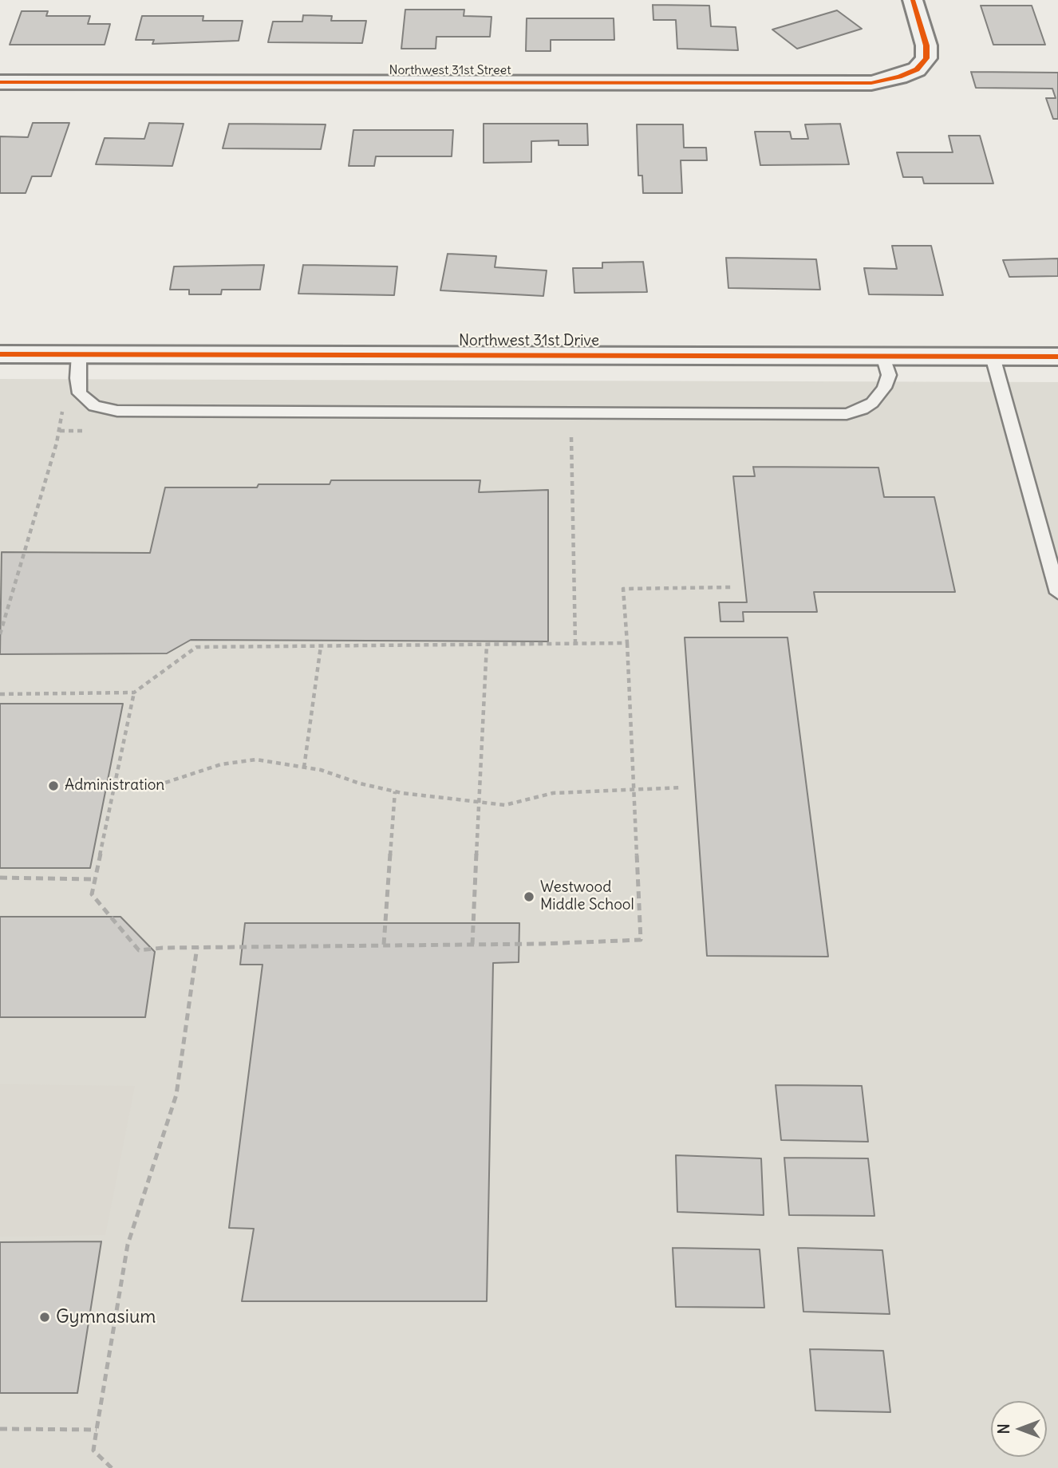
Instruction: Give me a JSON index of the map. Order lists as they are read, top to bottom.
{
  "streets": {
    "street": ["Northwest 31st Street", "Northwest 31st Drive"]
  },
  "places": ["Administration", "Westwood Middle School", "Gymnasium"],
  "north": "left"
}
